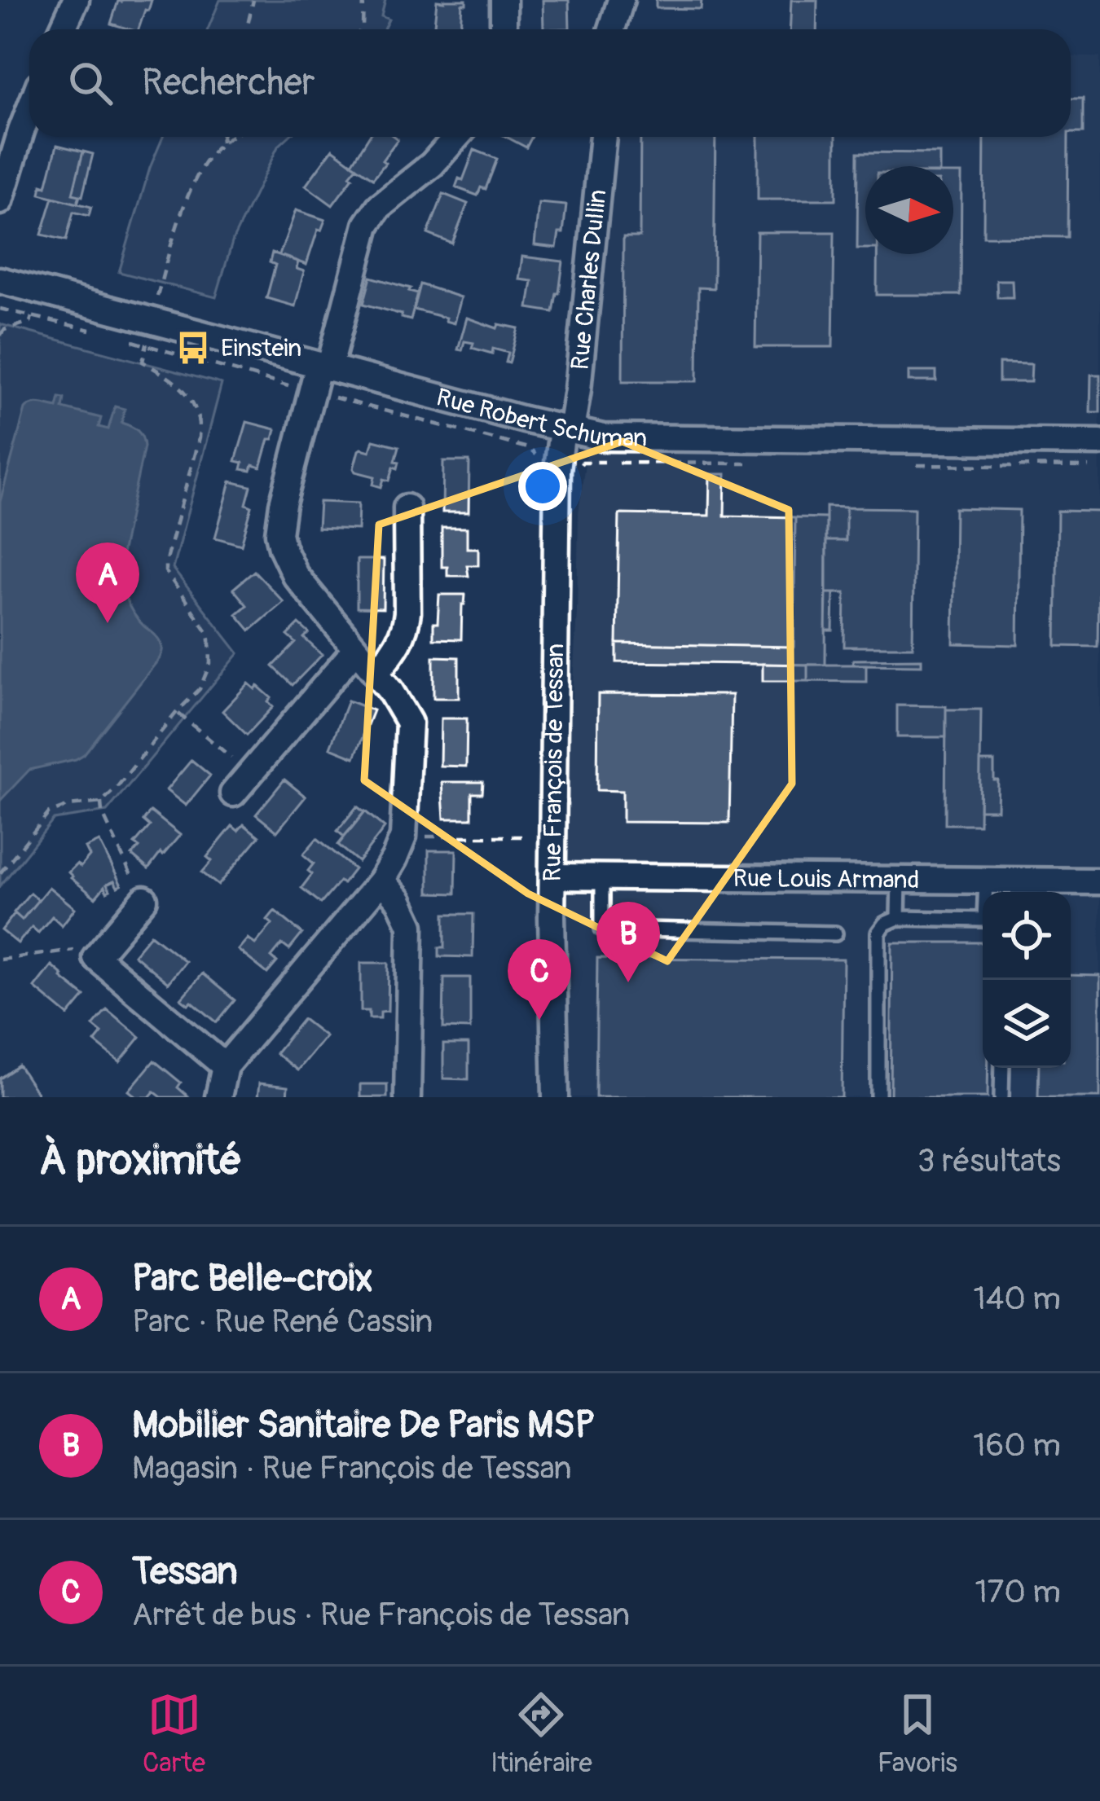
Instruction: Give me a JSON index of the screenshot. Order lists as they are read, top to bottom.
{
  "streets": {
    "street": [
      "Rue Charles Dullin",
      "Rue Robert Schuman",
      "Rue François de Tessan",
      "Rue Louis Armand"
    ]
  },
  "crossings": [
    ["Rue Charles Dullin", "Rue Robert Schuman"],
    ["Rue Charles Dullin", "Rue François de Tessan"],
    ["Rue Robert Schuman", "Rue François de Tessan"],
    ["Rue François de Tessan", "Rue Louis Armand"]
  ],
  "places": {
    "bus stop": ["Einstein"]
  },
  "north": "right",
  "page": {
    "search": "Rechercher",
    "pins": ["A", "B", "C"],
    "heading": ["À proximité", "3 résultats"],
    "list": [
      {
        "mark": "A",
        "name": "Parc Belle-croix",
        "note": "Parc · Rue René Cassin",
        "value": "140 m"
      },
      {
        "mark": "B",
        "name": "Mobilier Sanitaire De Paris MSP",
        "note": "Magasin · Rue François de Tessan",
        "value": "160 m"
      },
      {
        "mark": "C",
        "name": "Tessan",
        "note": "Arrêt de bus · Rue François de Tessan",
        "value": "170 m"
      }
    ],
    "nav": ["Carte", "Itinéraire", "Favoris"]
  }
}
